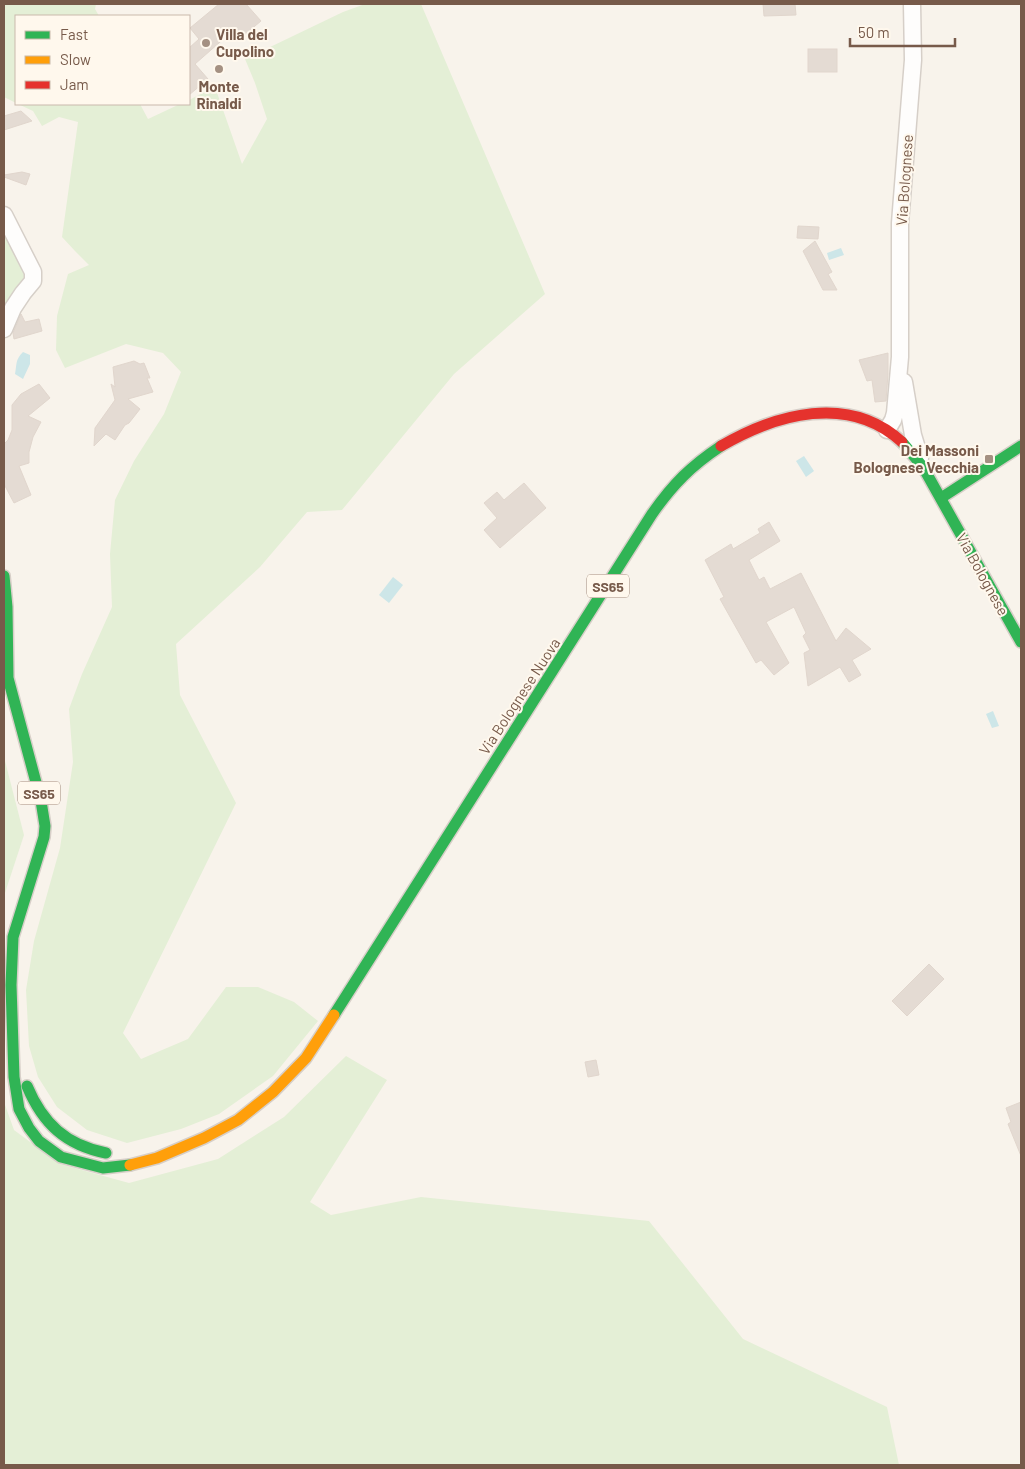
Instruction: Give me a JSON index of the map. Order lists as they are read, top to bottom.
{
  "streets": {
    "main road": ["Via Bolognese", "SS65", "Via Bolognese Nuova"]
  },
  "crossings": [
    ["Via Bolognese", "Via Bolognese Nuova"]
  ],
  "places": {
    "other": ["Villa del Cupolino", "Monte Rinaldi"],
    "transit": ["Dei Massoni Bolognese Vecchia"]
  },
  "legend": ["Fast", "Slow", "Jam"],
  "scale_bar": "50 m"
}
